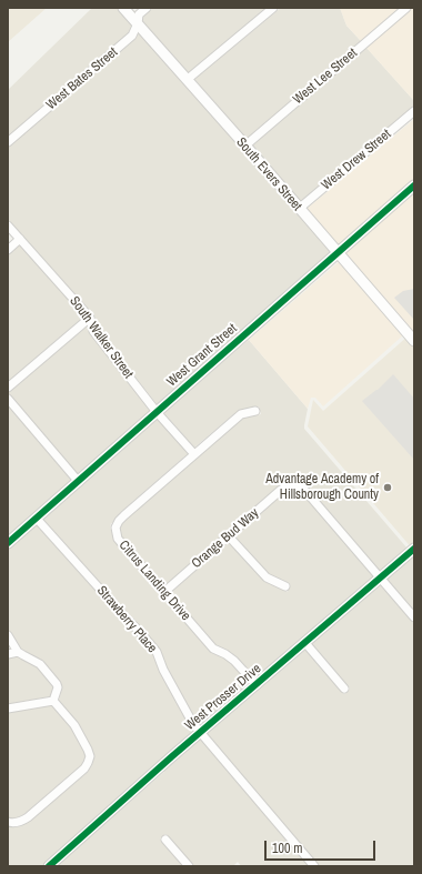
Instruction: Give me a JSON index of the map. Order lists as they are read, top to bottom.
{
  "streets": {
    "street": [
      "West Lee Street",
      "West Bates Street",
      "West Drew Street",
      "South Evers Street",
      "South Walker Street",
      "West Grant Street",
      "Orange Bud Way",
      "Citrus Landing Drive",
      "Strawberry Place",
      "West Prosser Drive"
    ]
  },
  "crossings": [
    ["West Lee Street", "South Evers Street"],
    ["West Bates Street", "South Evers Street"],
    ["West Drew Street", "South Evers Street"],
    ["South Evers Street", "West Grant Street"],
    ["South Walker Street", "West Grant Street"],
    ["South Walker Street", "Citrus Landing Drive"],
    ["West Grant Street", "Strawberry Place"],
    ["Orange Bud Way", "Citrus Landing Drive"],
    ["Orange Bud Way", "West Prosser Drive"],
    ["Citrus Landing Drive", "West Prosser Drive"],
    ["Strawberry Place", "West Prosser Drive"]
  ],
  "places": ["Advantage Academy of Hillsborough County"],
  "scale_bar": "100 m"
}
